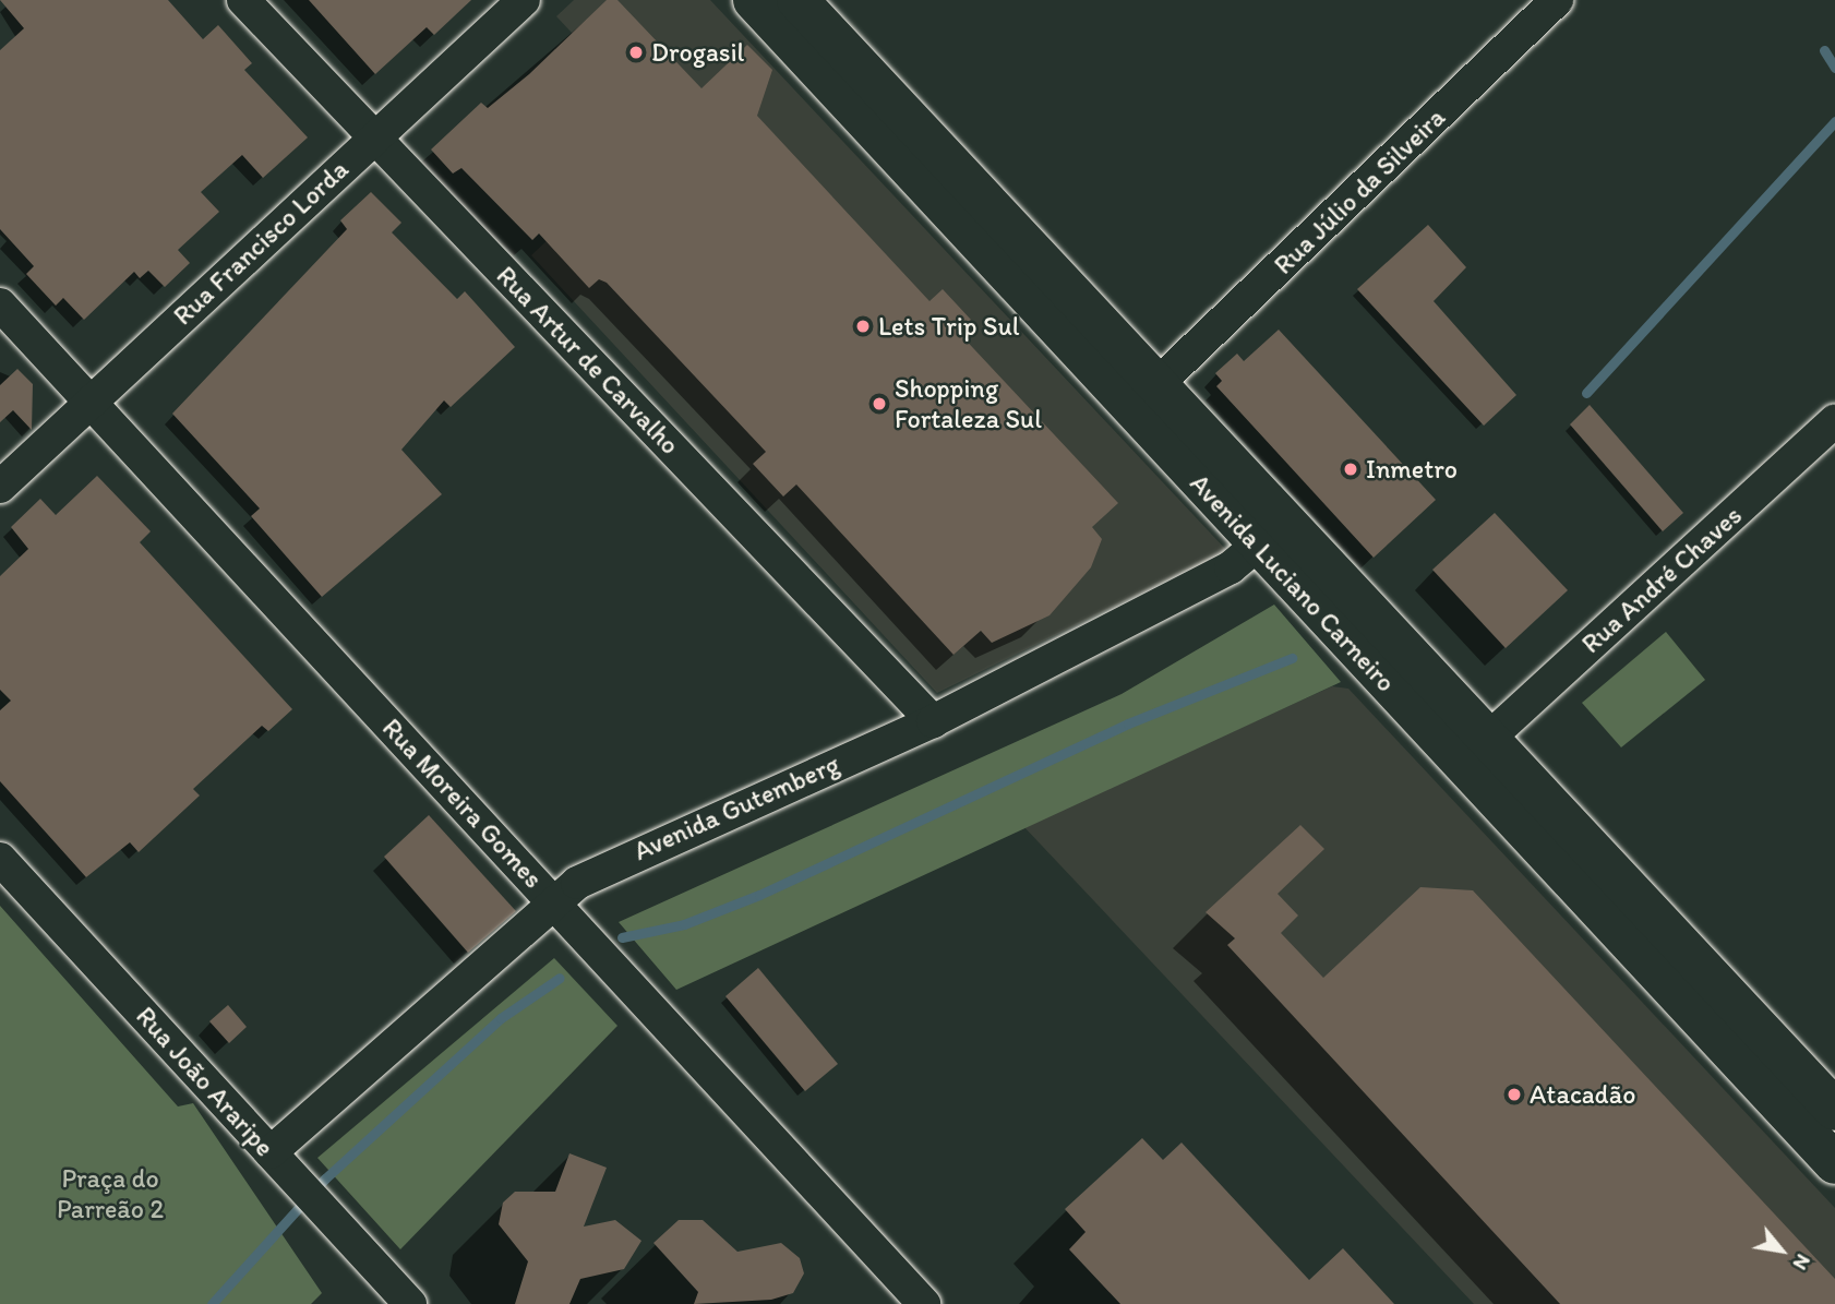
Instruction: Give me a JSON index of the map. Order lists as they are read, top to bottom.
{
  "streets": {
    "main road": ["Avenida Luciano Carneiro"],
    "street": [
      "Rua Júlio da Silveira",
      "Rua Francisco Lorda",
      "Rua Artur de Carvalho",
      "Rua André Chaves",
      "Rua Moreira Gomes",
      "Avenida Gutemberg",
      "Rua João Araripe"
    ]
  },
  "crossings": [
    ["Rua Júlio da Silveira", "Avenida Luciano Carneiro"],
    ["Rua Francisco Lorda", "Rua Artur de Carvalho"],
    ["Rua Francisco Lorda", "Rua Moreira Gomes"],
    ["Rua Artur de Carvalho", "Avenida Gutemberg"],
    ["Rua André Chaves", "Avenida Luciano Carneiro"],
    ["Avenida Luciano Carneiro", "Avenida Gutemberg"],
    ["Rua Moreira Gomes", "Avenida Gutemberg"],
    ["Avenida Gutemberg", "Rua João Araripe"]
  ],
  "parks": ["Praça do Parreão 2"],
  "places": [
    "Drogasil",
    "Lets Trip Sul",
    "Shopping Fortaleza Sul",
    "Inmetro",
    "Atacadão"
  ],
  "north": "bottom right"
}
